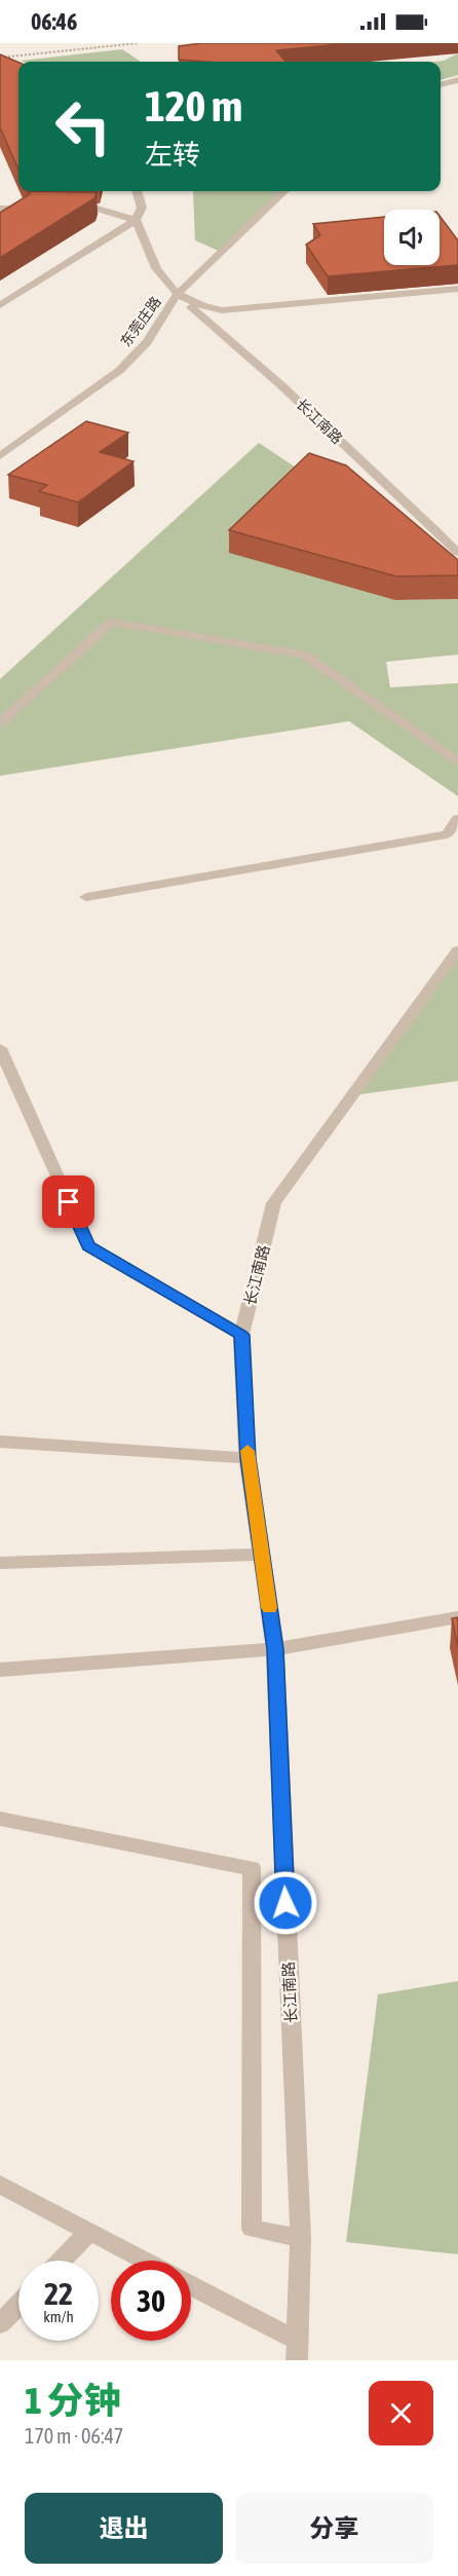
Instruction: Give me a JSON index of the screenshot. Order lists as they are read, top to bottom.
{
  "streets": {
    "street": ["东莞庄路", "长江南路"]
  },
  "crossings": [
    ["东莞庄路", "长江南路"]
  ],
  "page": {
    "status": "06:46",
    "turn": ["120 m", "左转"],
    "speed": "22 km/h",
    "limit": "30",
    "heading": ["1 分钟", "170 m · 06:47"],
    "buttons": ["退出", "分享"]
  }
}
